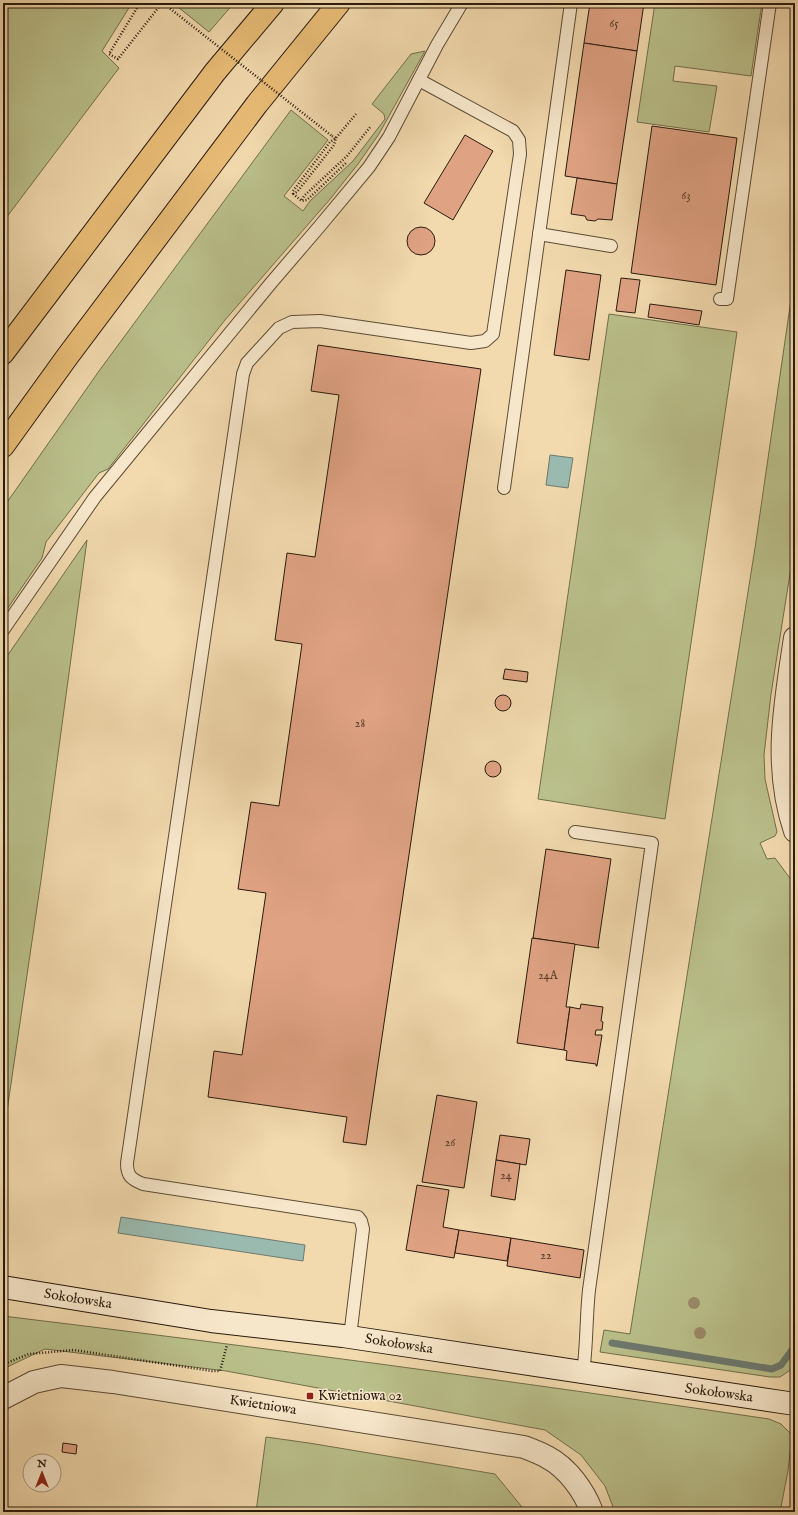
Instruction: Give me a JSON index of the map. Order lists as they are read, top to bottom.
{
  "streets": {
    "street": ["Sokołowska", "Kwietniowa"]
  },
  "places": {
    "transit": ["Kwietniowa 02"]
  },
  "house_numbers": [
    "65",
    "63",
    "28",
    "24A",
    "26",
    "24",
    "22"
  ],
  "north": "top"
}
